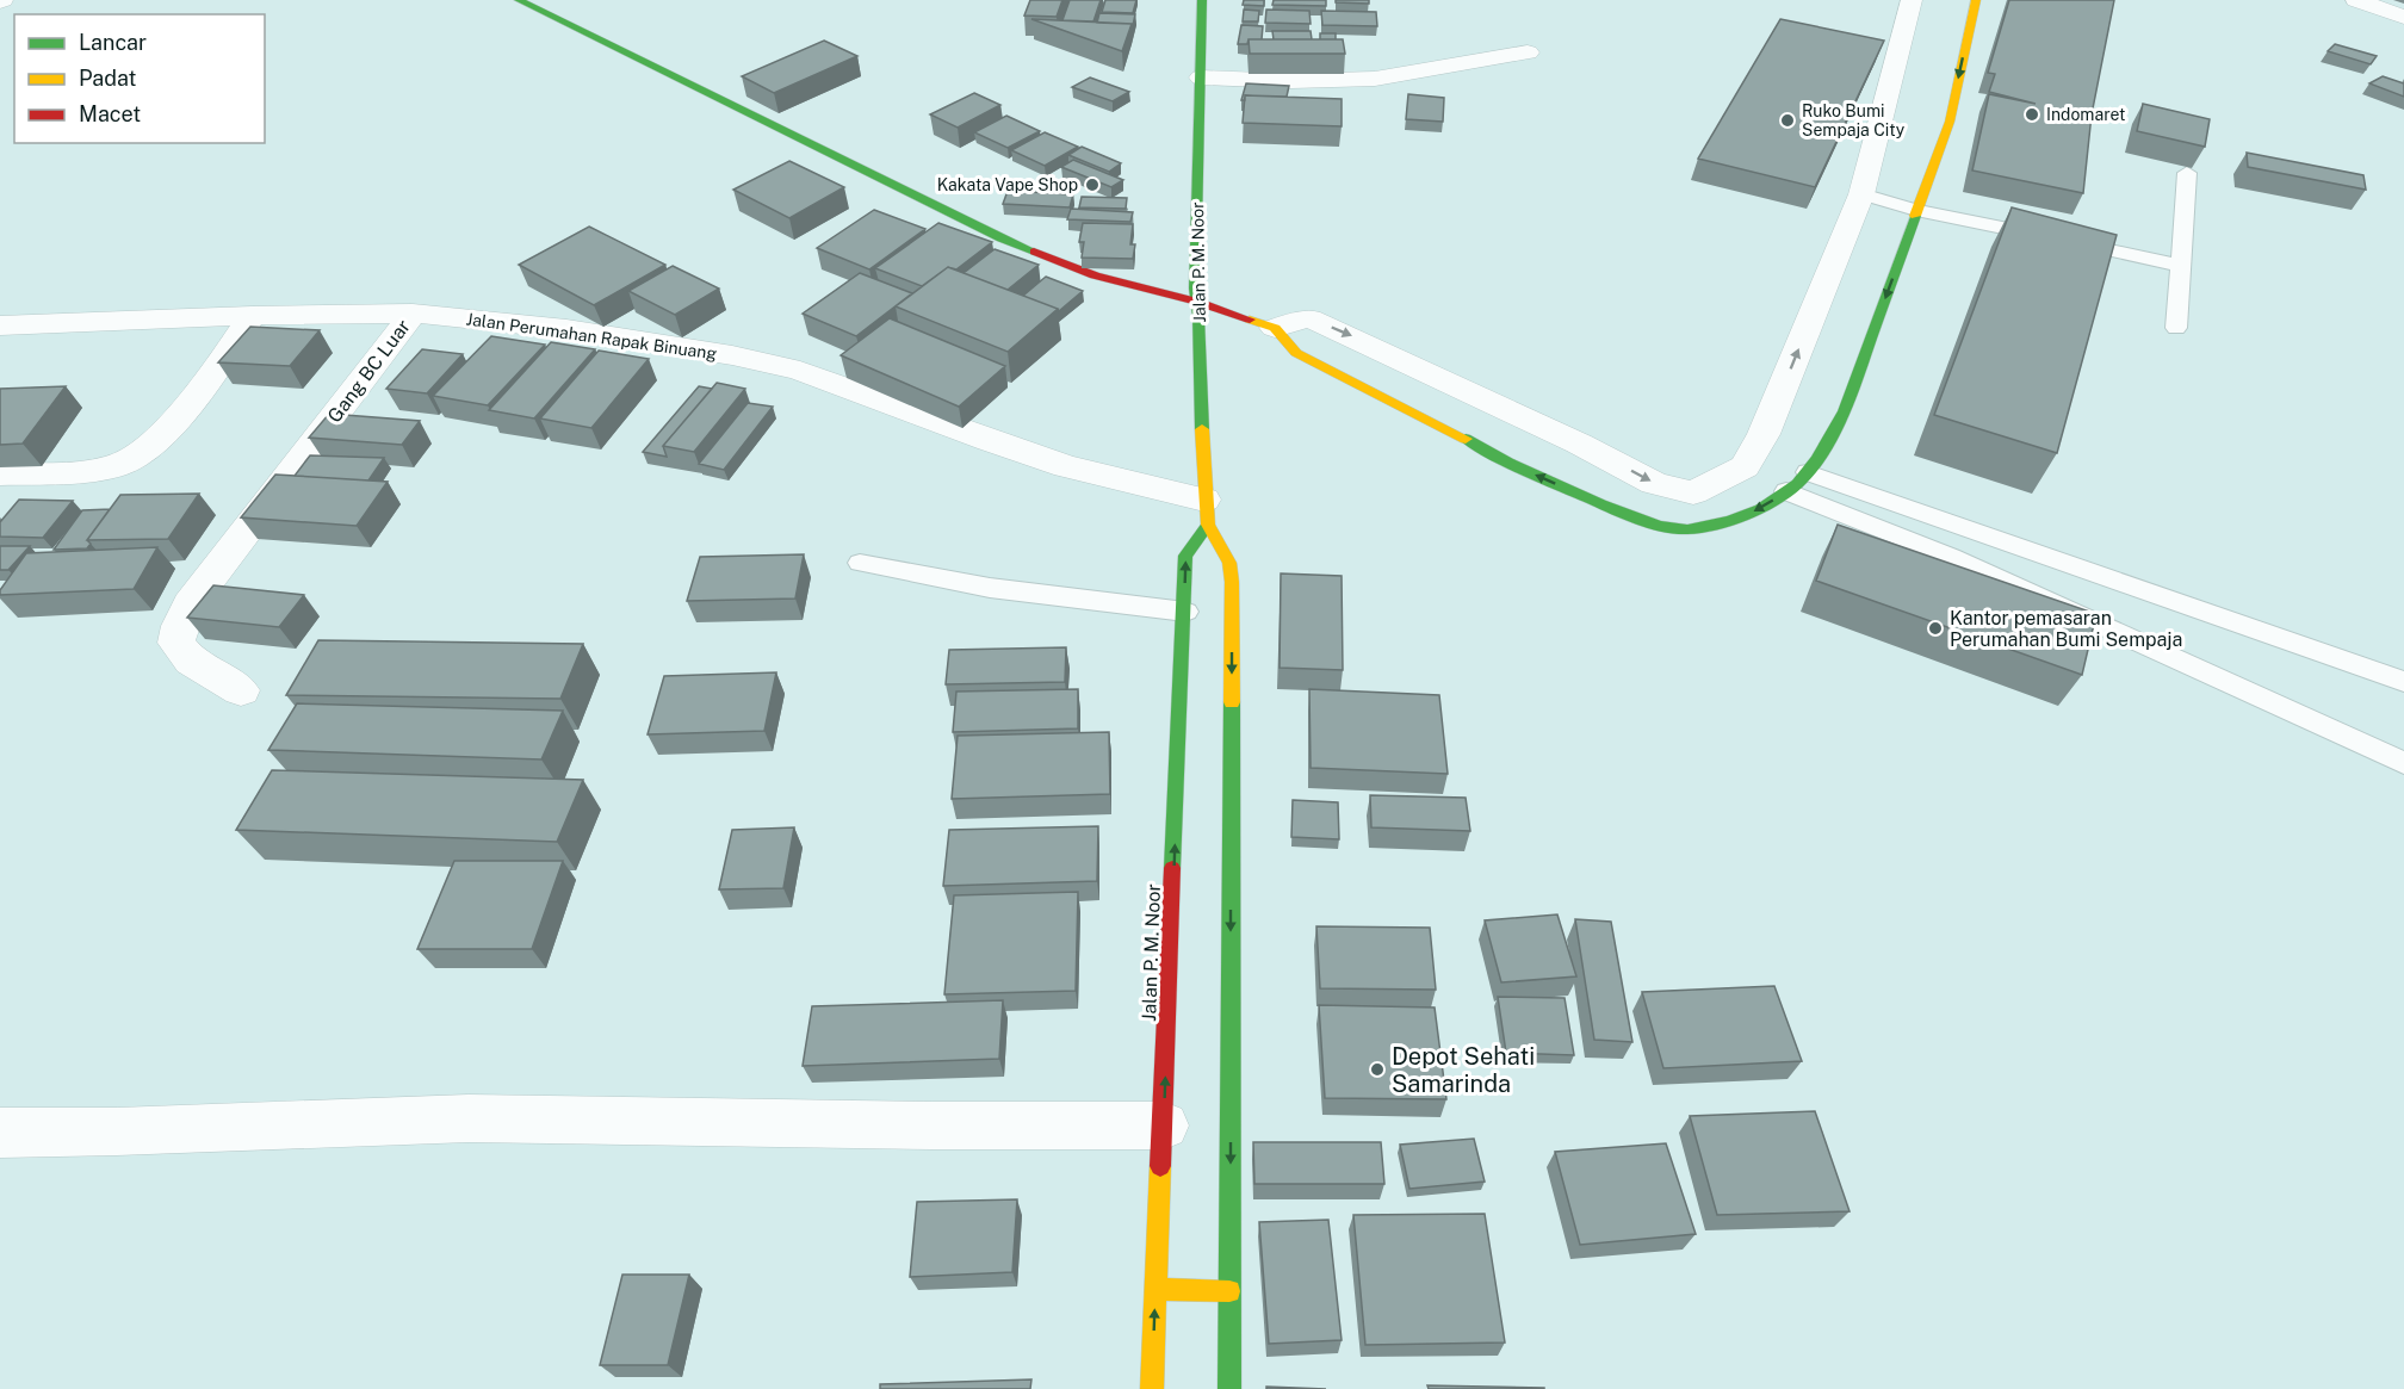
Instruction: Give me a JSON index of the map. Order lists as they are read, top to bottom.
{
  "streets": {
    "main road": ["Jalan P. M. Noor"],
    "street": ["Jalan Perumahan Rapak Binuang", "Gang BC Luar"]
  },
  "crossings": [
    ["Jalan P. M. Noor", "Jalan Perumahan Rapak Binuang"],
    ["Jalan Perumahan Rapak Binuang", "Gang BC Luar"]
  ],
  "places": [
    "Indomaret",
    "Ruko Bumi Sempaja City",
    "Kakata Vape Shop",
    "Kantor pemasaran Perumahan Bumi Sempaja",
    "Depot Sehati Samarinda"
  ],
  "legend": ["Lancar", "Padat", "Macet"]
}
